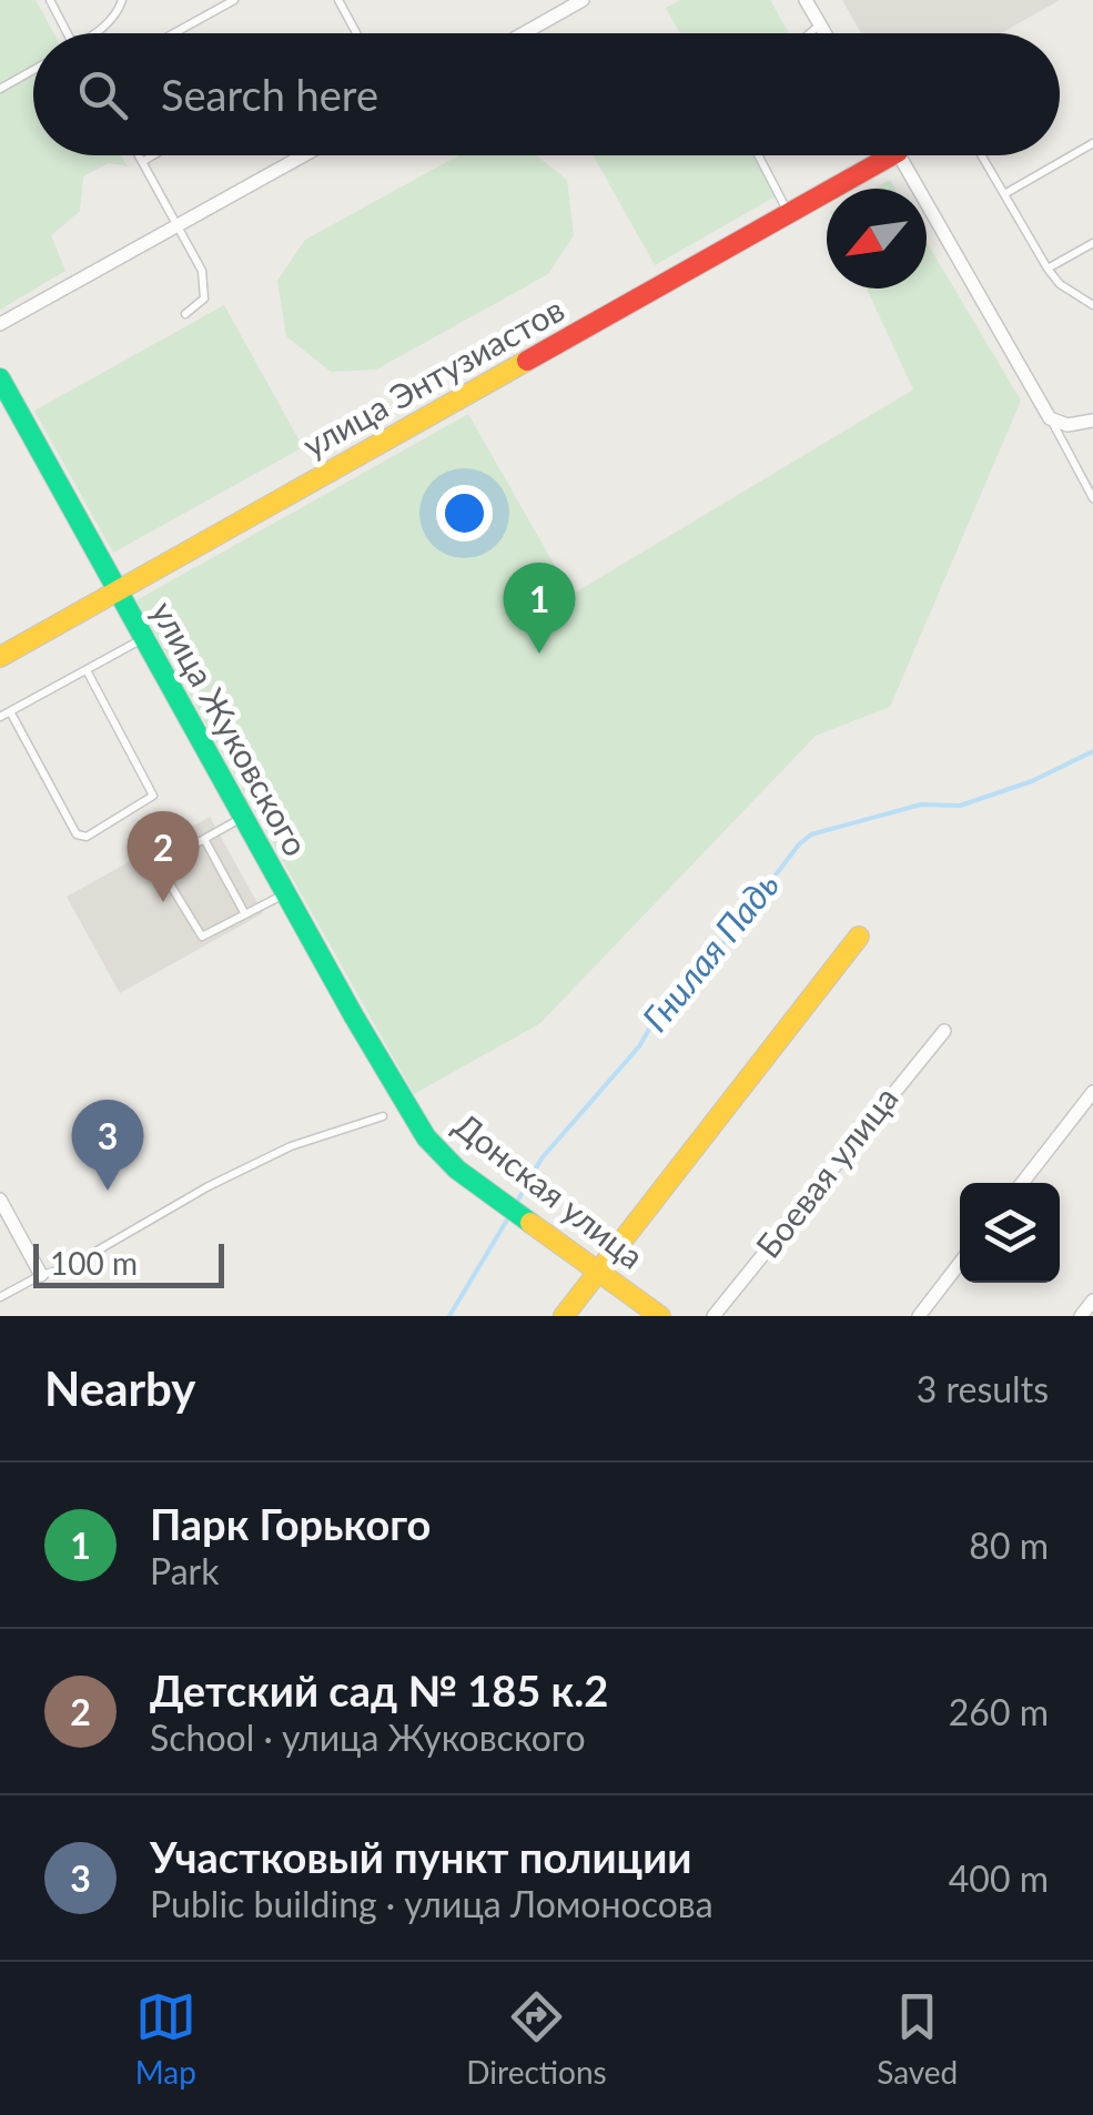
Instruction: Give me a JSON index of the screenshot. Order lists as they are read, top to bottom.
{
  "streets": {
    "street": [
      "улица Энтузиастов",
      "улица Жуковского",
      "Боевая улица",
      "Донская улица"
    ]
  },
  "crossings": [
    ["улица Энтузиастов", "улица Жуковского"],
    ["улица Жуковского", "Донская улица"]
  ],
  "water": ["Гнилая Падь"],
  "scale_bar": "100 m",
  "north": "bottom left",
  "page": {
    "search": "Search here",
    "pins": ["1", "2", "3"],
    "scale": "100 m",
    "heading": ["Nearby", "3 results"],
    "list": [
      {
        "mark": "1",
        "name": "Парк Горького",
        "note": "Park",
        "value": "80 m"
      },
      {
        "mark": "2",
        "name": "Детский сад № 185 к.2",
        "note": "School · улица Жуковского",
        "value": "260 m"
      },
      {
        "mark": "3",
        "name": "Участковый пункт полиции",
        "note": "Public building · улица Ломоносова",
        "value": "400 m"
      }
    ],
    "nav": ["Map", "Directions", "Saved"]
  }
}
